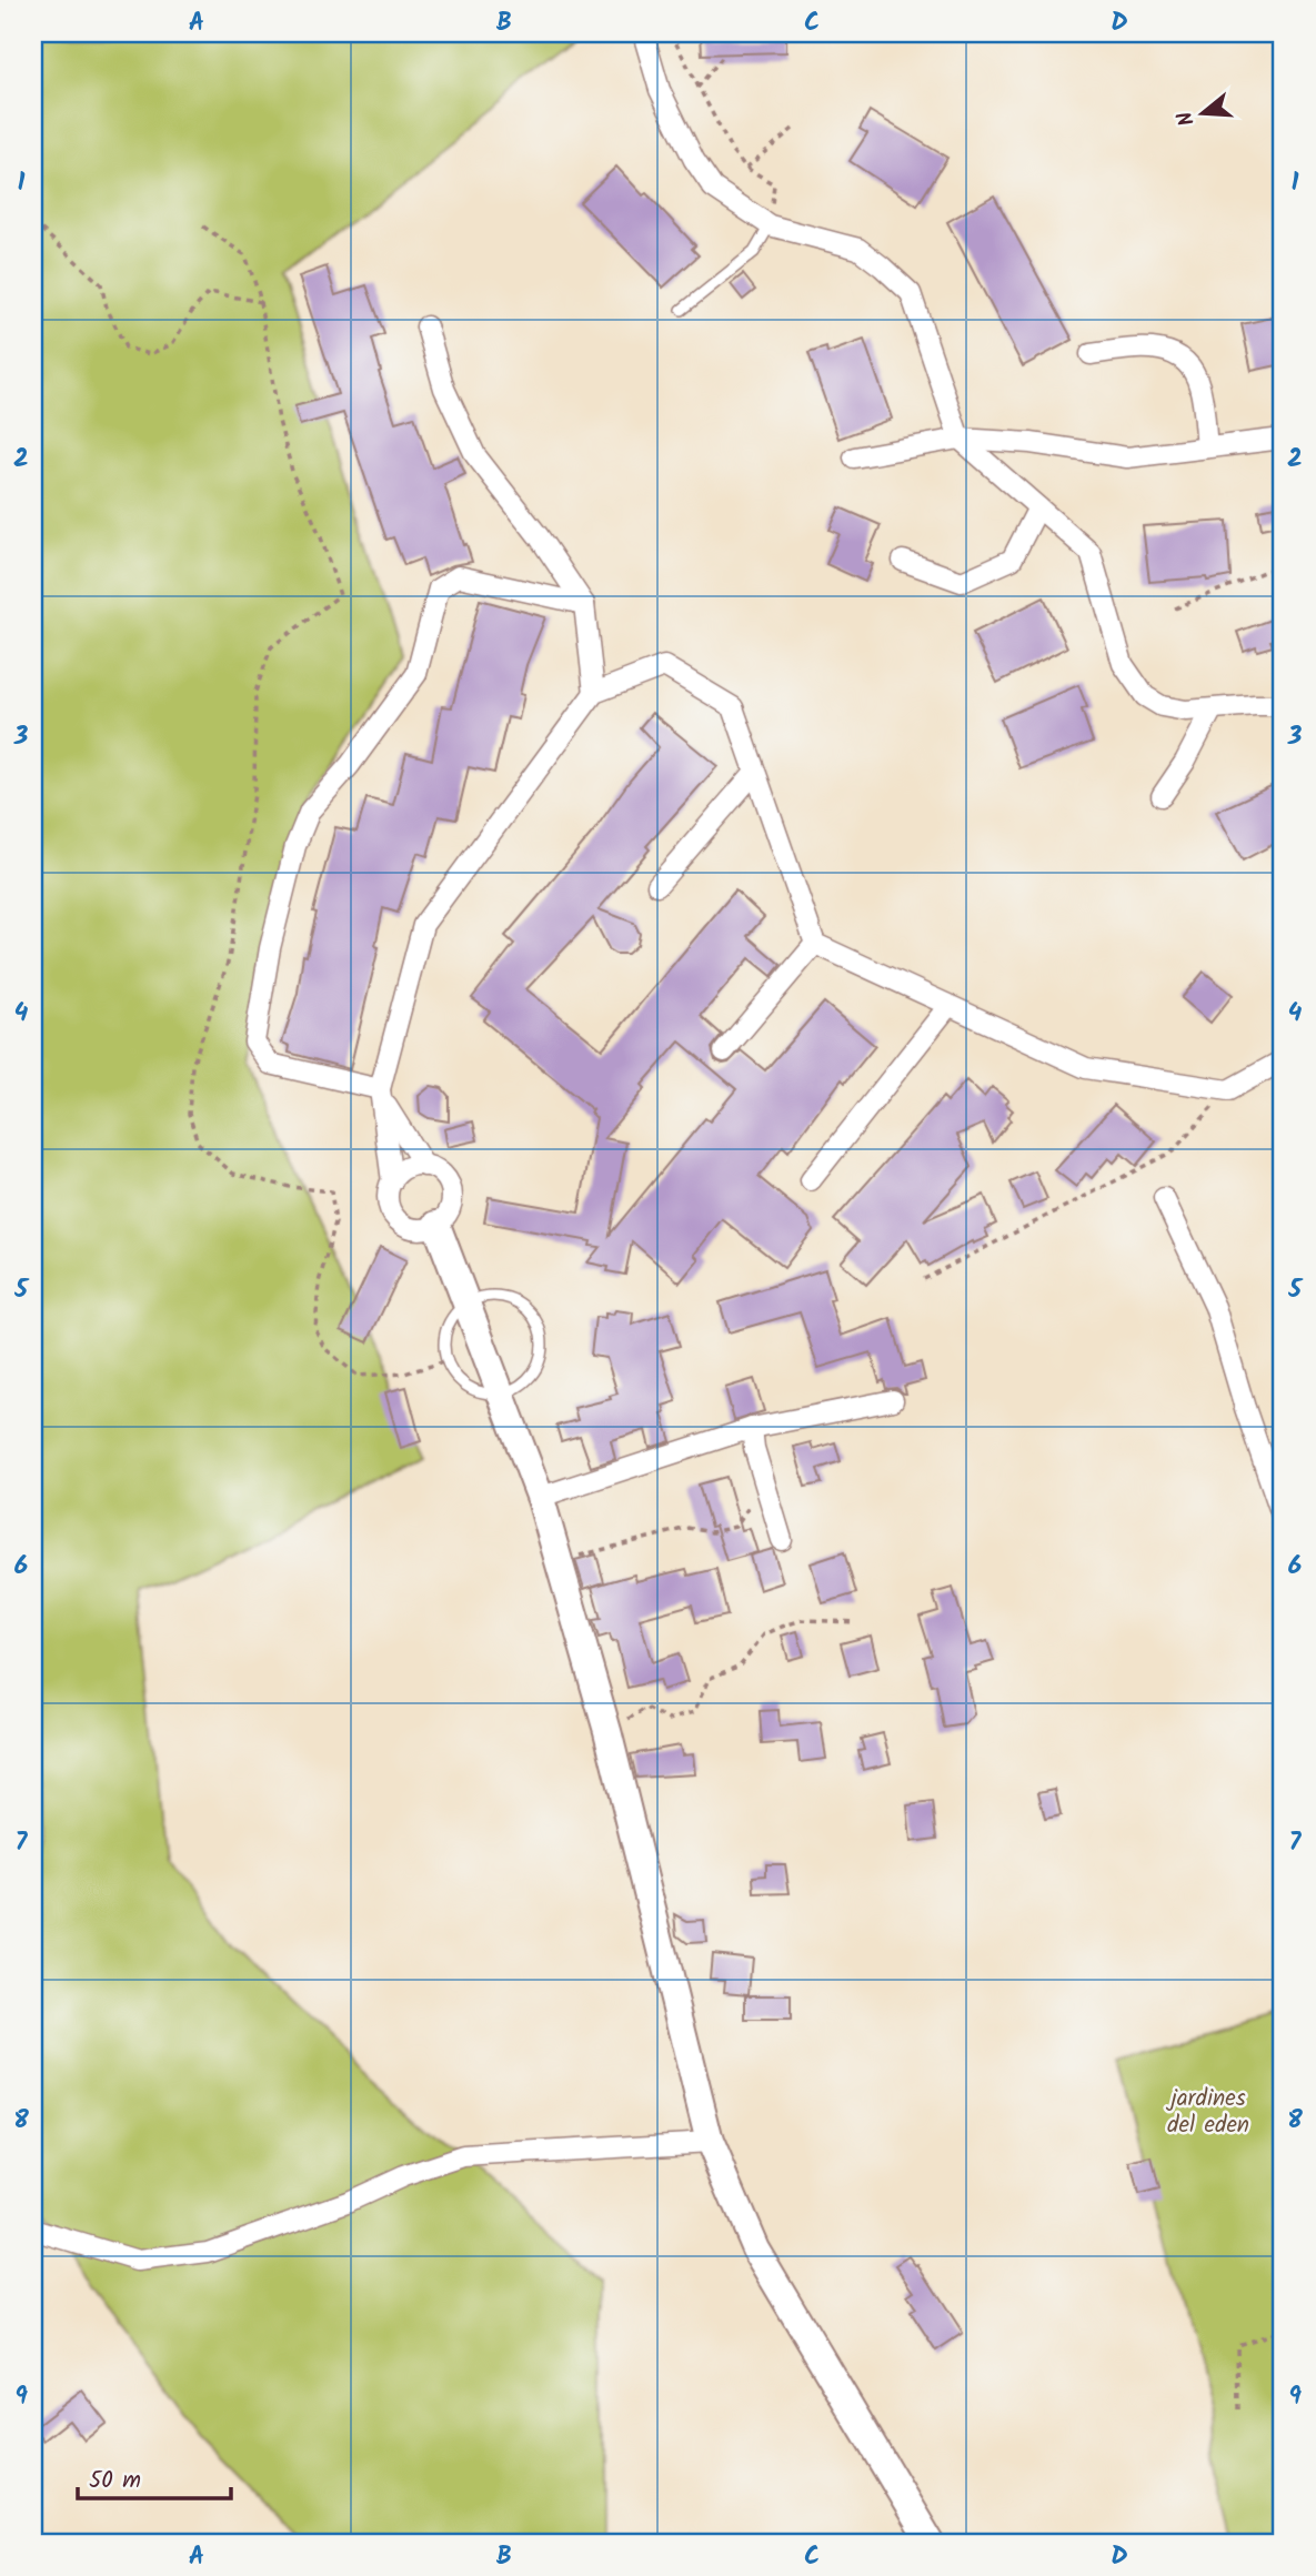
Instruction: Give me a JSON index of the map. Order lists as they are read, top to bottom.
{
  "parks": ["jardines del eden"],
  "scale_bar": "50 m",
  "north": "left",
  "grid": {
    "columns": [
      "A",
      "B",
      "C",
      "D"
    ],
    "rows": [
      "1",
      "2",
      "3",
      "4",
      "5",
      "6",
      "7",
      "8",
      "9"
    ]
  }
}
